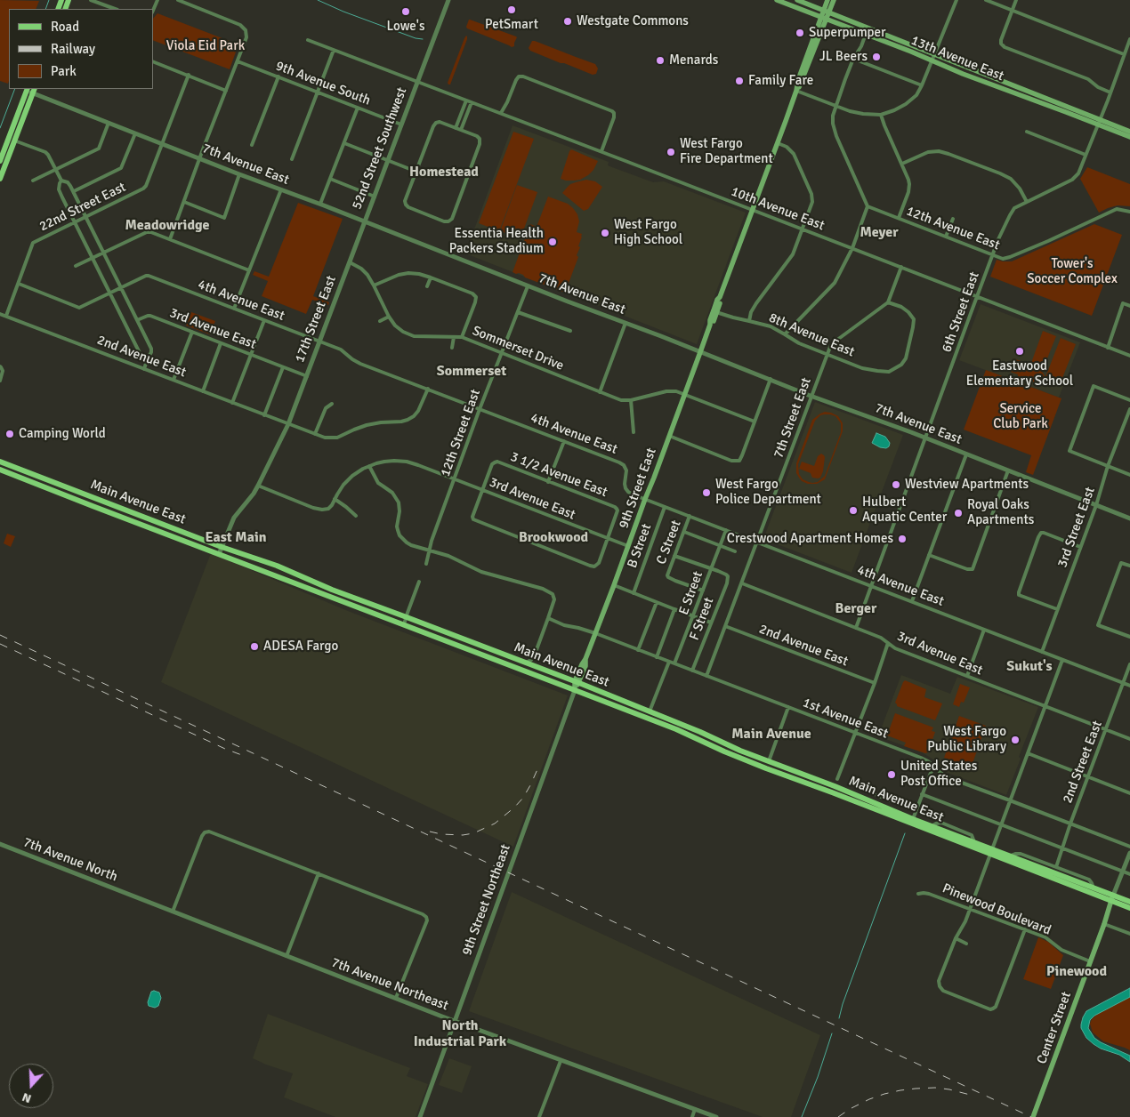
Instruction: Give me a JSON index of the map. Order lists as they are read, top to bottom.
{
  "streets": {
    "main road": [
      "13th Avenue East",
      "9th Street East",
      "Main Avenue East",
      "Center Street"
    ],
    "street": [
      "9th Avenue South",
      "52nd Street Southwest",
      "7th Avenue East",
      "22nd Street East",
      "10th Avenue East",
      "12th Avenue East",
      "4th Avenue East",
      "6th Street East",
      "17th Street East",
      "3rd Avenue East",
      "8th Avenue East",
      "Sommerset Drive",
      "2nd Avenue East",
      "7th Street East",
      "12th Street East",
      "3 1/2 Avenue East",
      "3rd Street East",
      "C Street",
      "B Street",
      "E Street",
      "F Street",
      "1st Avenue East",
      "2nd Street East",
      "7th Avenue North",
      "9th Street Northeast",
      "Pinewood Boulevard",
      "7th Avenue Northeast"
    ]
  },
  "crossings": [
    ["13th Avenue East", "6th Street East"],
    ["13th Avenue East", "9th Street East"],
    ["9th Avenue South", "52nd Street Southwest"],
    ["52nd Street Southwest", "7th Avenue East"],
    ["52nd Street Southwest", "10th Avenue East"],
    ["52nd Street Southwest", "17th Street East"],
    ["7th Avenue East", "22nd Street East"],
    ["7th Avenue East", "6th Street East"],
    ["7th Avenue East", "17th Street East"],
    ["7th Avenue East", "7th Street East"],
    ["7th Avenue East", "12th Street East"],
    ["7th Avenue East", "9th Street East"],
    ["7th Avenue East", "3rd Street East"],
    ["22nd Street East", "4th Avenue East"],
    ["22nd Street East", "2nd Avenue East"],
    ["10th Avenue East", "6th Street East"],
    ["10th Avenue East", "9th Street East"],
    ["12th Avenue East", "6th Street East"],
    ["4th Avenue East", "6th Street East"],
    ["4th Avenue East", "17th Street East"],
    ["4th Avenue East", "7th Street East"],
    ["4th Avenue East", "12th Street East"],
    ["4th Avenue East", "9th Street East"],
    ["4th Avenue East", "3rd Street East"],
    ["4th Avenue East", "C Street"],
    ["4th Avenue East", "B Street"],
    ["4th Avenue East", "E Street"],
    ["4th Avenue East", "2nd Street East"],
    ["6th Street East", "3rd Avenue East"],
    ["17th Street East", "3rd Avenue East"],
    ["17th Street East", "Sommerset Drive"],
    ["17th Street East", "2nd Avenue East"],
    ["17th Street East", "Main Avenue East"],
    ["3rd Avenue East", "7th Street East"],
    ["3rd Avenue East", "12th Street East"],
    ["3rd Avenue East", "3 1/2 Avenue East"],
    ["3rd Avenue East", "9th Street East"],
    ["3rd Avenue East", "2nd Street East"],
    ["8th Avenue East", "7th Street East"],
    ["8th Avenue East", "9th Street East"],
    ["Sommerset Drive", "12th Street East"],
    ["Sommerset Drive", "9th Street East"],
    ["2nd Avenue East", "7th Street East"],
    ["7th Street East", "1st Avenue East"],
    ["9th Street East", "Main Avenue East"],
    ["9th Street East", "1st Avenue East"],
    ["9th Street East", "9th Street Northeast"],
    ["Main Avenue East", "9th Street Northeast"],
    ["Main Avenue East", "Center Street"],
    ["C Street", "E Street"],
    ["E Street", "F Street"],
    ["E Street", "1st Avenue East"],
    ["F Street", "1st Avenue East"],
    ["1st Avenue East", "2nd Street East"],
    ["7th Avenue North", "7th Avenue Northeast"],
    ["9th Street Northeast", "7th Avenue Northeast"],
    ["Pinewood Boulevard", "Center Street"]
  ],
  "districts": [
    "Homestead",
    "Meadowridge",
    "Meyer",
    "Sommerset",
    "East Main",
    "Brookwood",
    "Berger",
    "Sukut's",
    "Main Avenue",
    "Pinewood",
    "North Industrial Park"
  ],
  "parks": ["Viola Eid Park", "Tower's Soccer Complex", "Service Club Park"],
  "places": [
    "PetSmart",
    "Lowe's",
    "Westgate Commons",
    "Superpumper",
    "JL Beers",
    "Menards",
    "Family Fare",
    "West Fargo Fire Department",
    "West Fargo High School",
    "Essentia Health Packers Stadium",
    "Eastwood Elementary School",
    "Camping World",
    "Westview Apartments",
    "West Fargo Police Department",
    "Hulbert Aquatic Center",
    "Royal Oaks Apartments",
    "Crestwood Apartment Homes",
    "ADESA Fargo",
    "West Fargo Public Library",
    "United States Post Office"
  ],
  "legend": ["Road", "Railway", "Park"],
  "north": "bottom"
}
